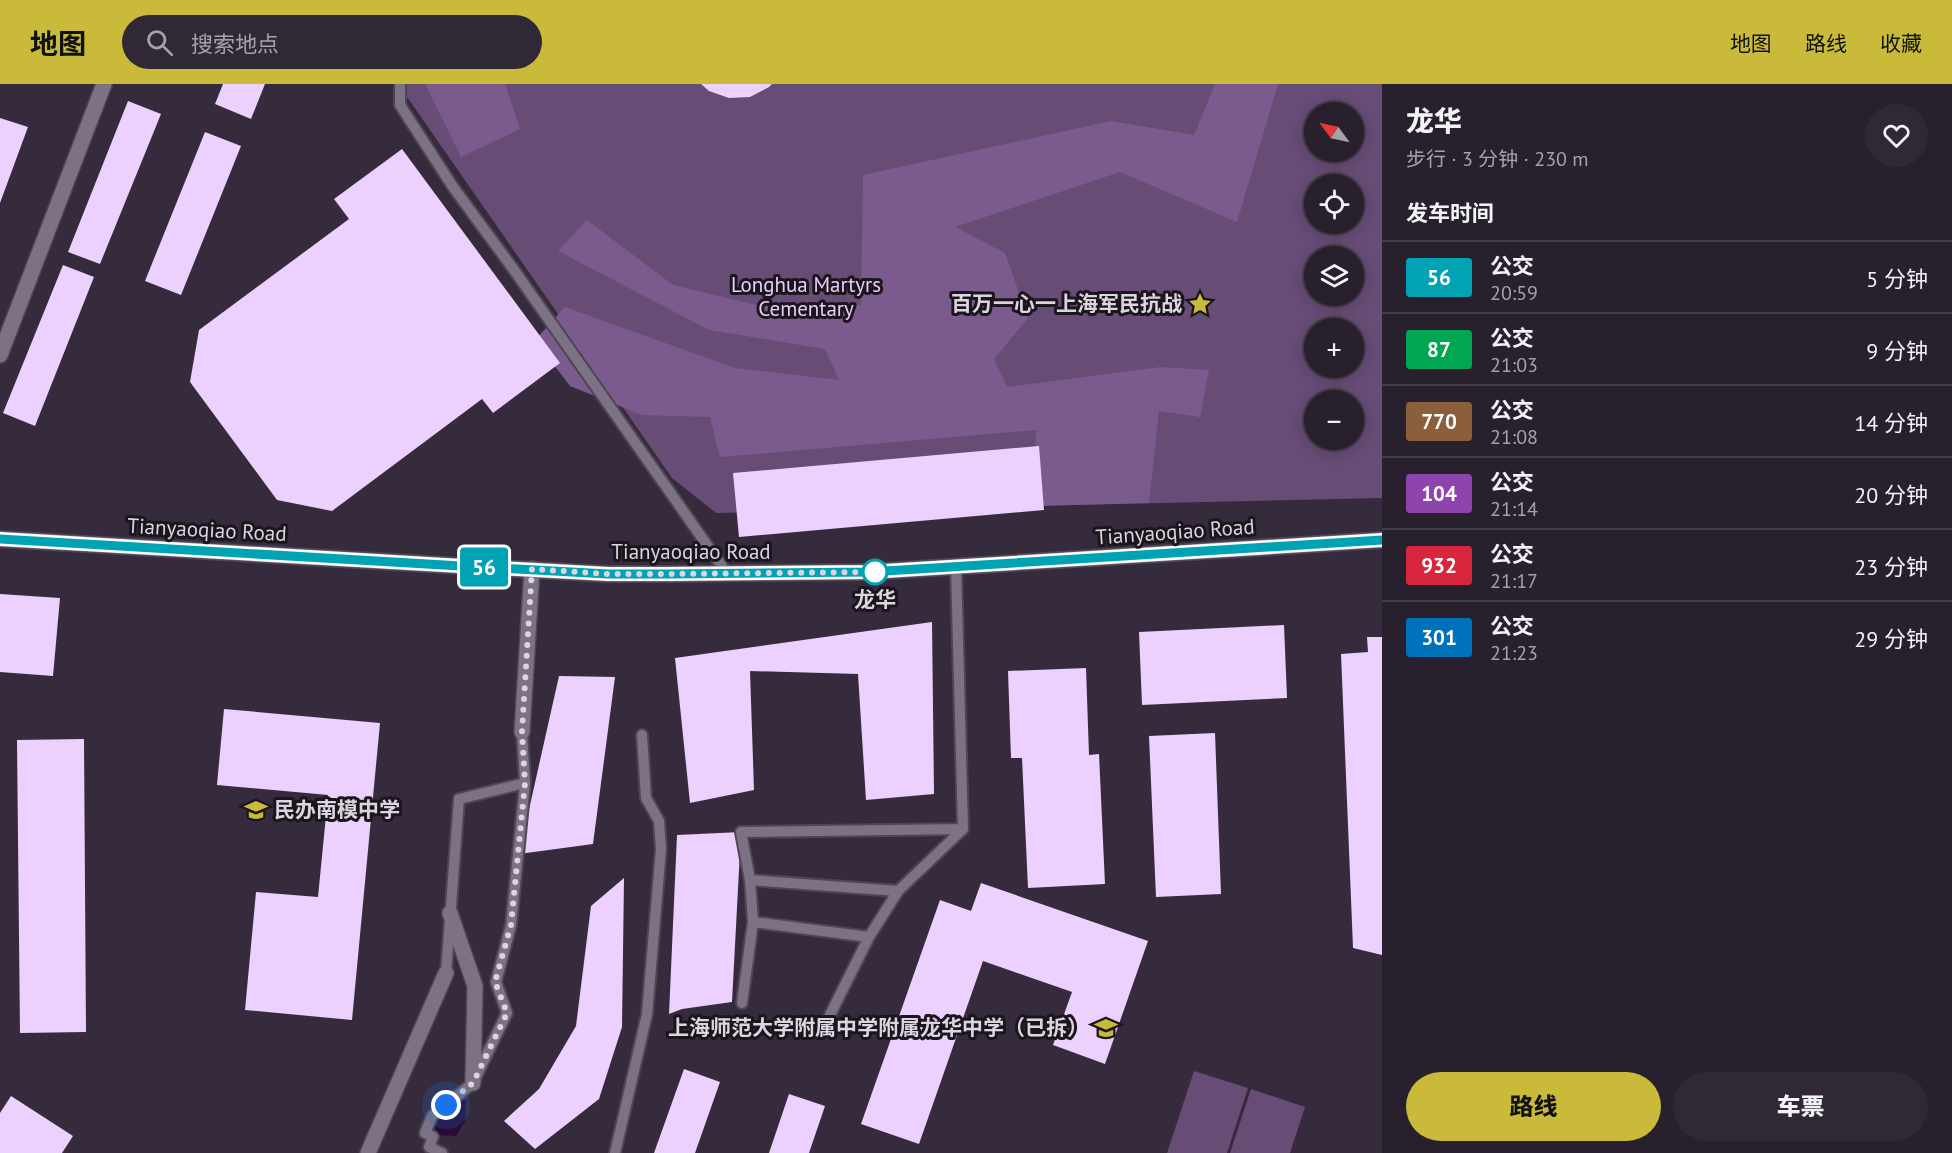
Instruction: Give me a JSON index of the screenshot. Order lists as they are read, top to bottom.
{
  "streets": {
    "street": ["Tianyaoqiao Road"]
  },
  "parks": ["Longhua Martyrs Cementary"],
  "places": {
    "place": ["百万一心一上海军民抗战"],
    "other": ["龙华"],
    "school or university": ["民办南模中学", "上海师范大学附属中学附属龙华中学（已拆）"]
  },
  "lines": ["bus line 56"],
  "north": "top left",
  "page": {
    "header": "地图",
    "search": "搜索地点",
    "nav": ["地图", "路线", "收藏"],
    "on_map": "56",
    "heading": [
      ["龙华", "步行 · 3 分钟 · 230 m"],
      "发车时间"
    ],
    "map_buttons": ["+", "−"],
    "list": [
      {
        "mark": "56",
        "name": "公交",
        "note": "20:59",
        "value": "5 分钟"
      },
      {
        "mark": "87",
        "name": "公交",
        "note": "21:03",
        "value": "9 分钟"
      },
      {
        "mark": "770",
        "name": "公交",
        "note": "21:08",
        "value": "14 分钟"
      },
      {
        "mark": "104",
        "name": "公交",
        "note": "21:14",
        "value": "20 分钟"
      },
      {
        "mark": "932",
        "name": "公交",
        "note": "21:17",
        "value": "23 分钟"
      },
      {
        "mark": "301",
        "name": "公交",
        "note": "21:23",
        "value": "29 分钟"
      }
    ],
    "buttons": ["路线", "车票"]
  }
}
